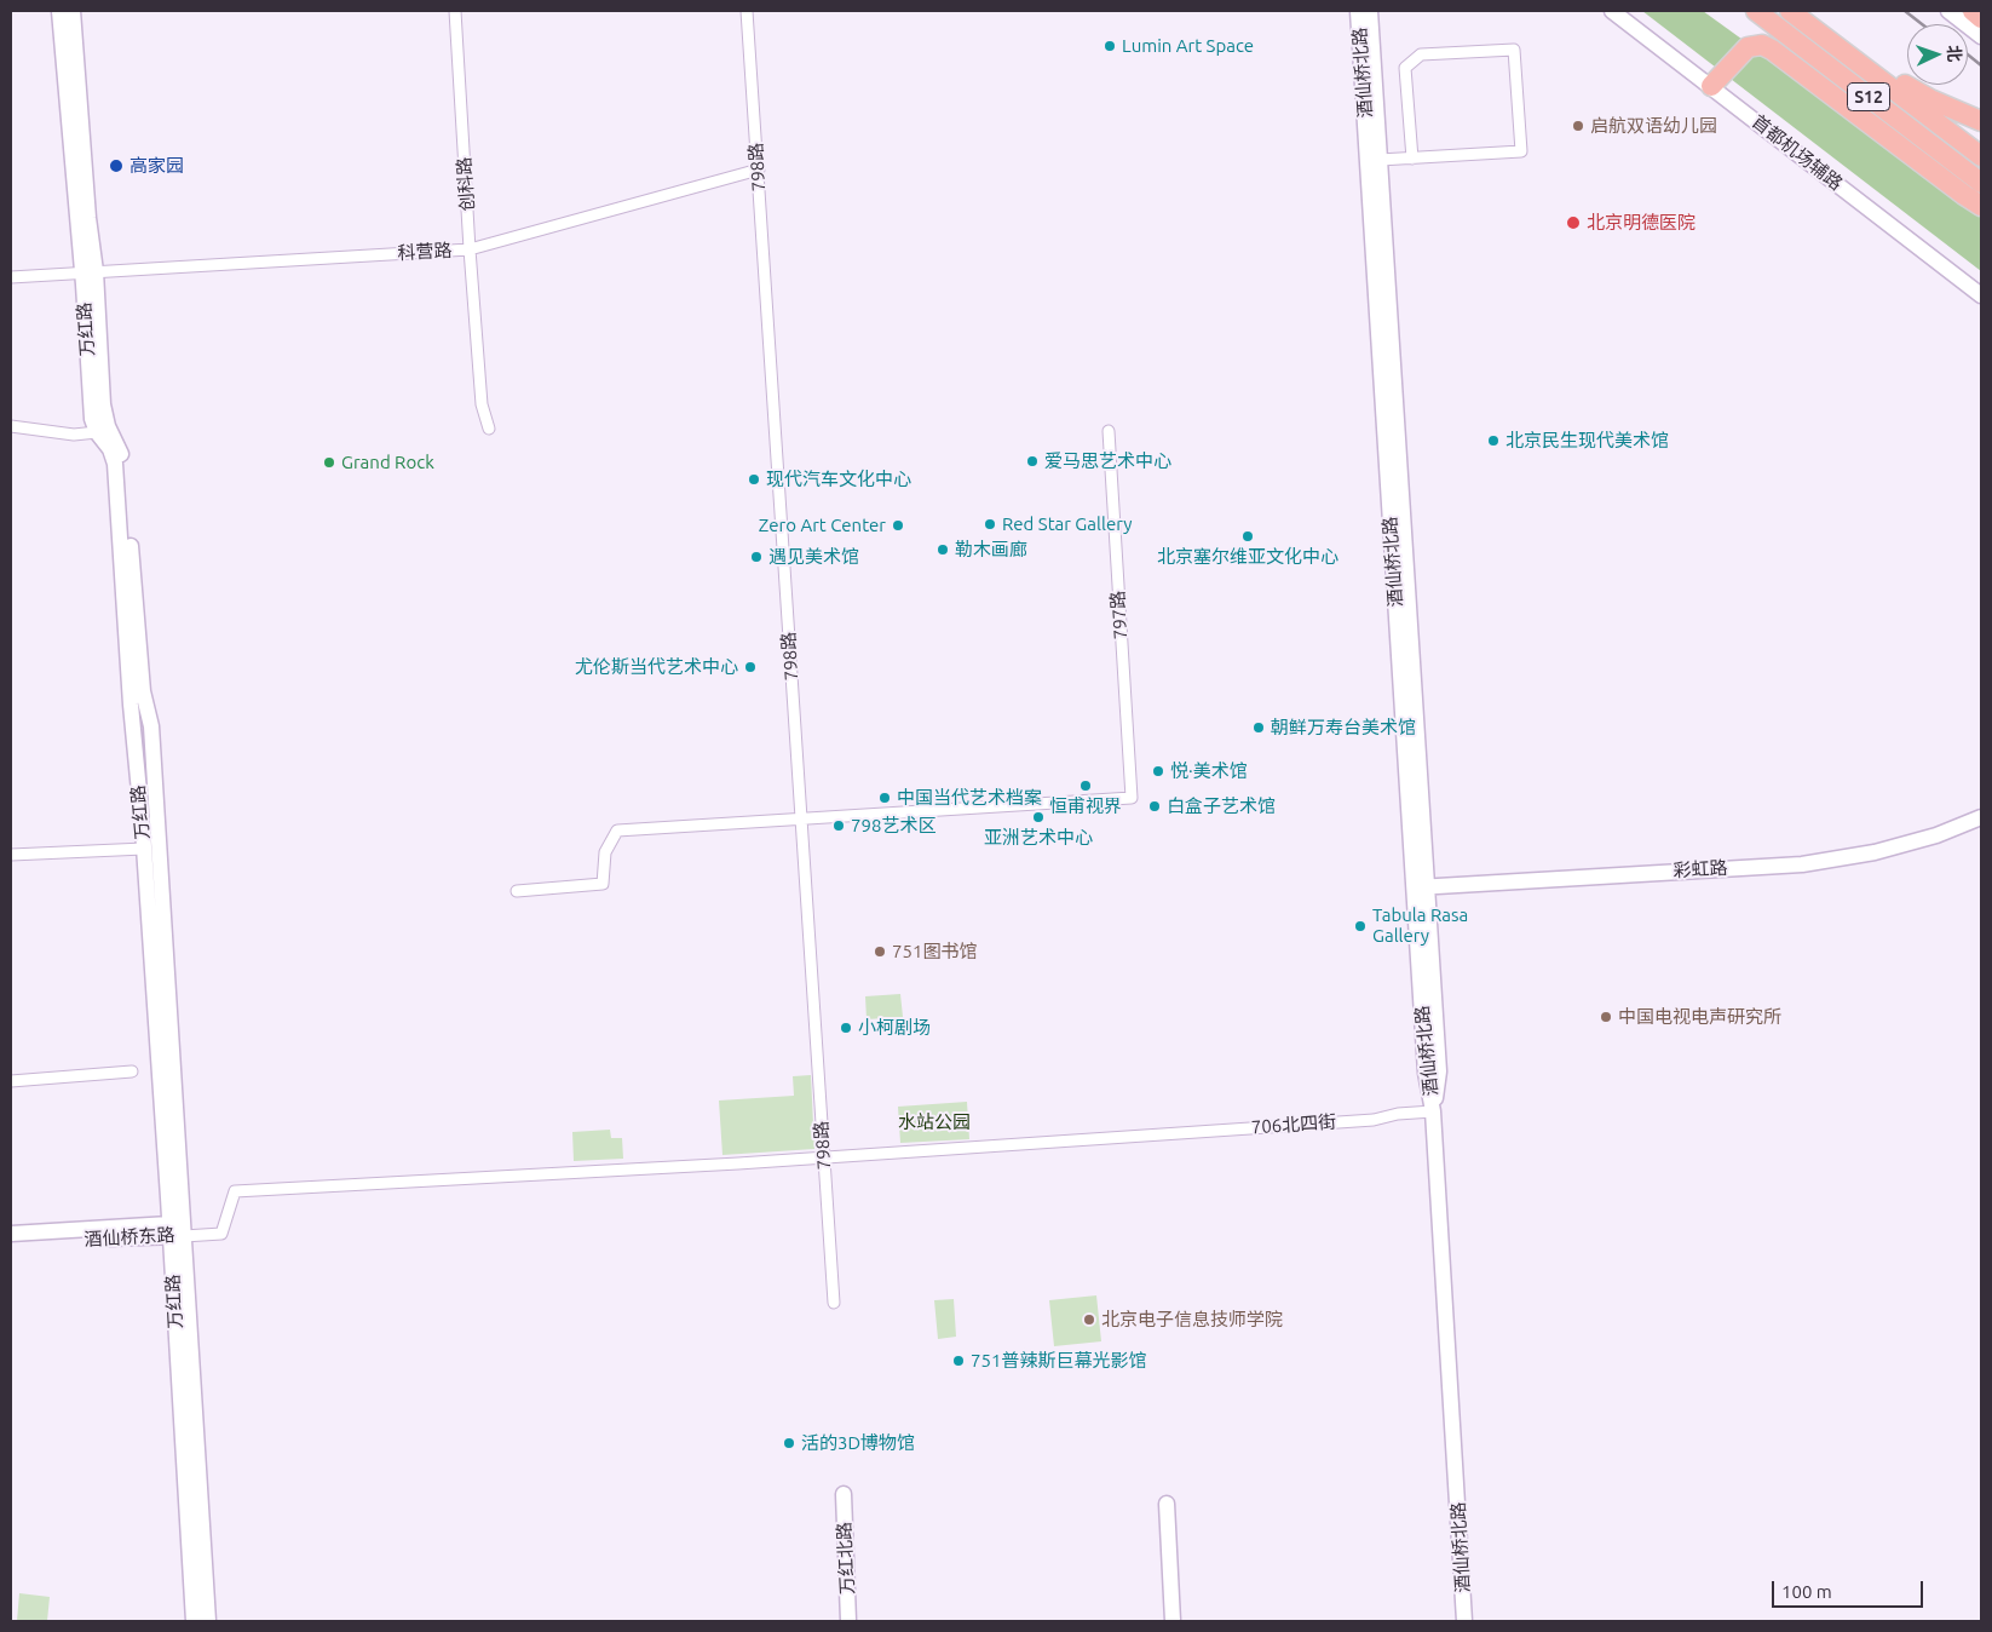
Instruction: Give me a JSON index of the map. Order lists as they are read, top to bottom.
{
  "streets": {
    "highway": ["S12"],
    "street": [
      "酒仙桥北路",
      "首都机场辅路",
      "798路",
      "创科路",
      "科营路",
      "万红路",
      "797路",
      "彩虹路",
      "706北四街",
      "酒仙桥东路",
      "万红北路"
    ]
  },
  "crossings": [
    ["酒仙桥北路", "彩虹路"],
    ["酒仙桥北路", "706北四街"],
    ["798路", "科营路"],
    ["798路", "797路"],
    ["798路", "706北四街"],
    ["创科路", "科营路"],
    ["科营路", "万红路"],
    ["万红路", "706北四街"],
    ["万红路", "酒仙桥东路"],
    ["706北四街", "酒仙桥东路"]
  ],
  "parks": ["水站公园"],
  "places": [
    "Lumin Art Space",
    "启航双语幼儿园",
    "高家园",
    "北京明德医院",
    "北京民生现代美术馆",
    "爱马思艺术中心",
    "Grand Rock",
    "现代汽车文化中心",
    "Red Star Gallery",
    "Zero Art Center",
    "北京塞尔维亚文化中心",
    "勒木画廊",
    "遇见美术馆",
    "尤伦斯当代艺术中心",
    "朝鲜万寿台美术馆",
    "悦·美术馆",
    "恒甫视界",
    "中国当代艺术档案",
    "白盒子艺术馆",
    "亚洲艺术中心",
    "798艺术区",
    "Tabula Rasa Gallery",
    "751图书馆",
    "中国电视电声研究所",
    "小柯剧场",
    "北京电子信息技师学院",
    "751普辣斯巨幕光影馆",
    "活的3D博物馆"
  ],
  "scale_bar": "100 m",
  "north": "right"
}
